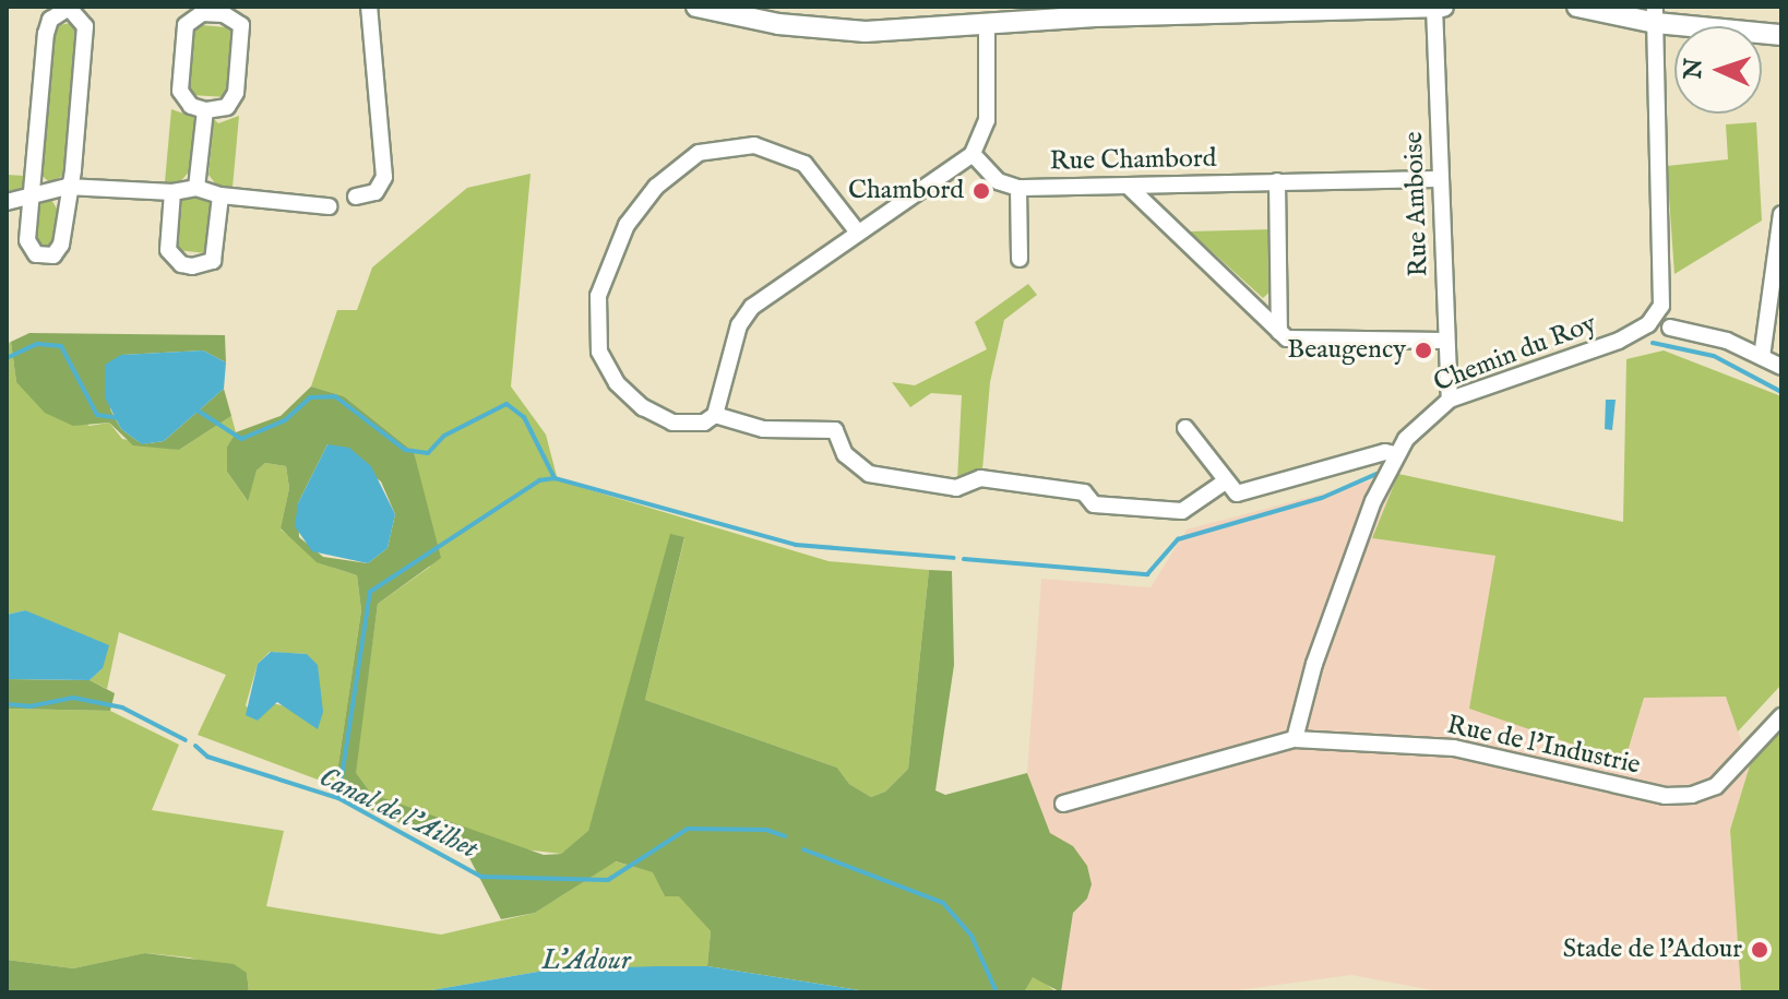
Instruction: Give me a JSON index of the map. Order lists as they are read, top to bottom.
{
  "streets": {
    "street": [
      "Rue Chambord",
      "Rue Amboise",
      "Chemin du Roy",
      "Rue de l'Industrie"
    ]
  },
  "crossings": [
    ["Rue Chambord", "Rue Amboise"],
    ["Rue Amboise", "Chemin du Roy"],
    ["Chemin du Roy", "Rue de l'Industrie"]
  ],
  "water": ["Canal de l'Ailhet", "L'Adour"],
  "places": ["Chambord", "Beaugency", "Stade de l'Adour"],
  "north": "left"
}
